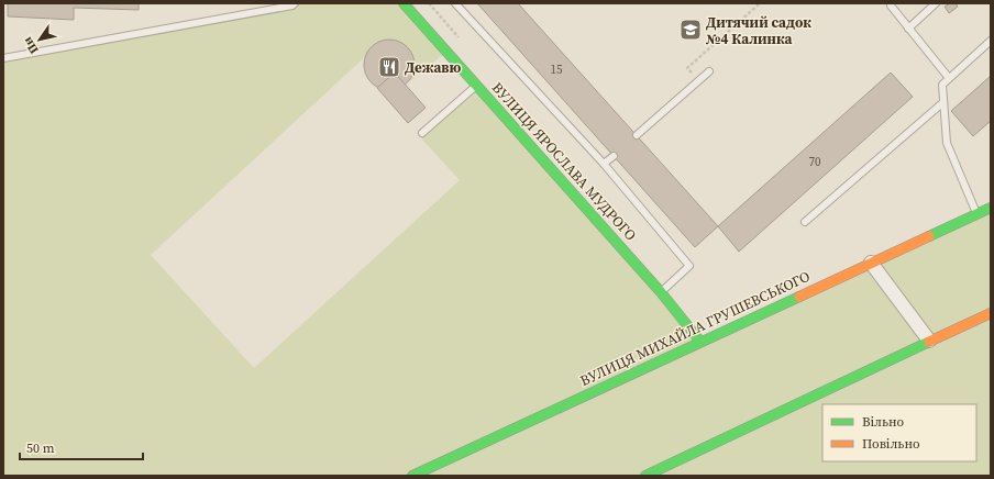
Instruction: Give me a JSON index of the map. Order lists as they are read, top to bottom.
{
  "streets": {
    "street": ["ВУЛИЦЯ ЯРОСЛАВА МУДРОГО", "ВУЛИЦЯ МИХАЙЛА ГРУШЕВСЬКОГО"]
  },
  "crossings": [
    ["ВУЛИЦЯ ЯРОСЛАВА МУДРОГО", "ВУЛИЦЯ МИХАЙЛА ГРУШЕВСЬКОГО"]
  ],
  "places": {
    "school or university": ["Дитячий садок №4 Калинка"],
    "restaurant": ["Дежавю"]
  },
  "house_numbers": ["15", "70"],
  "legend": ["Вільно", "Повільно"],
  "scale_bar": "50 m",
  "north": "bottom left"
}
